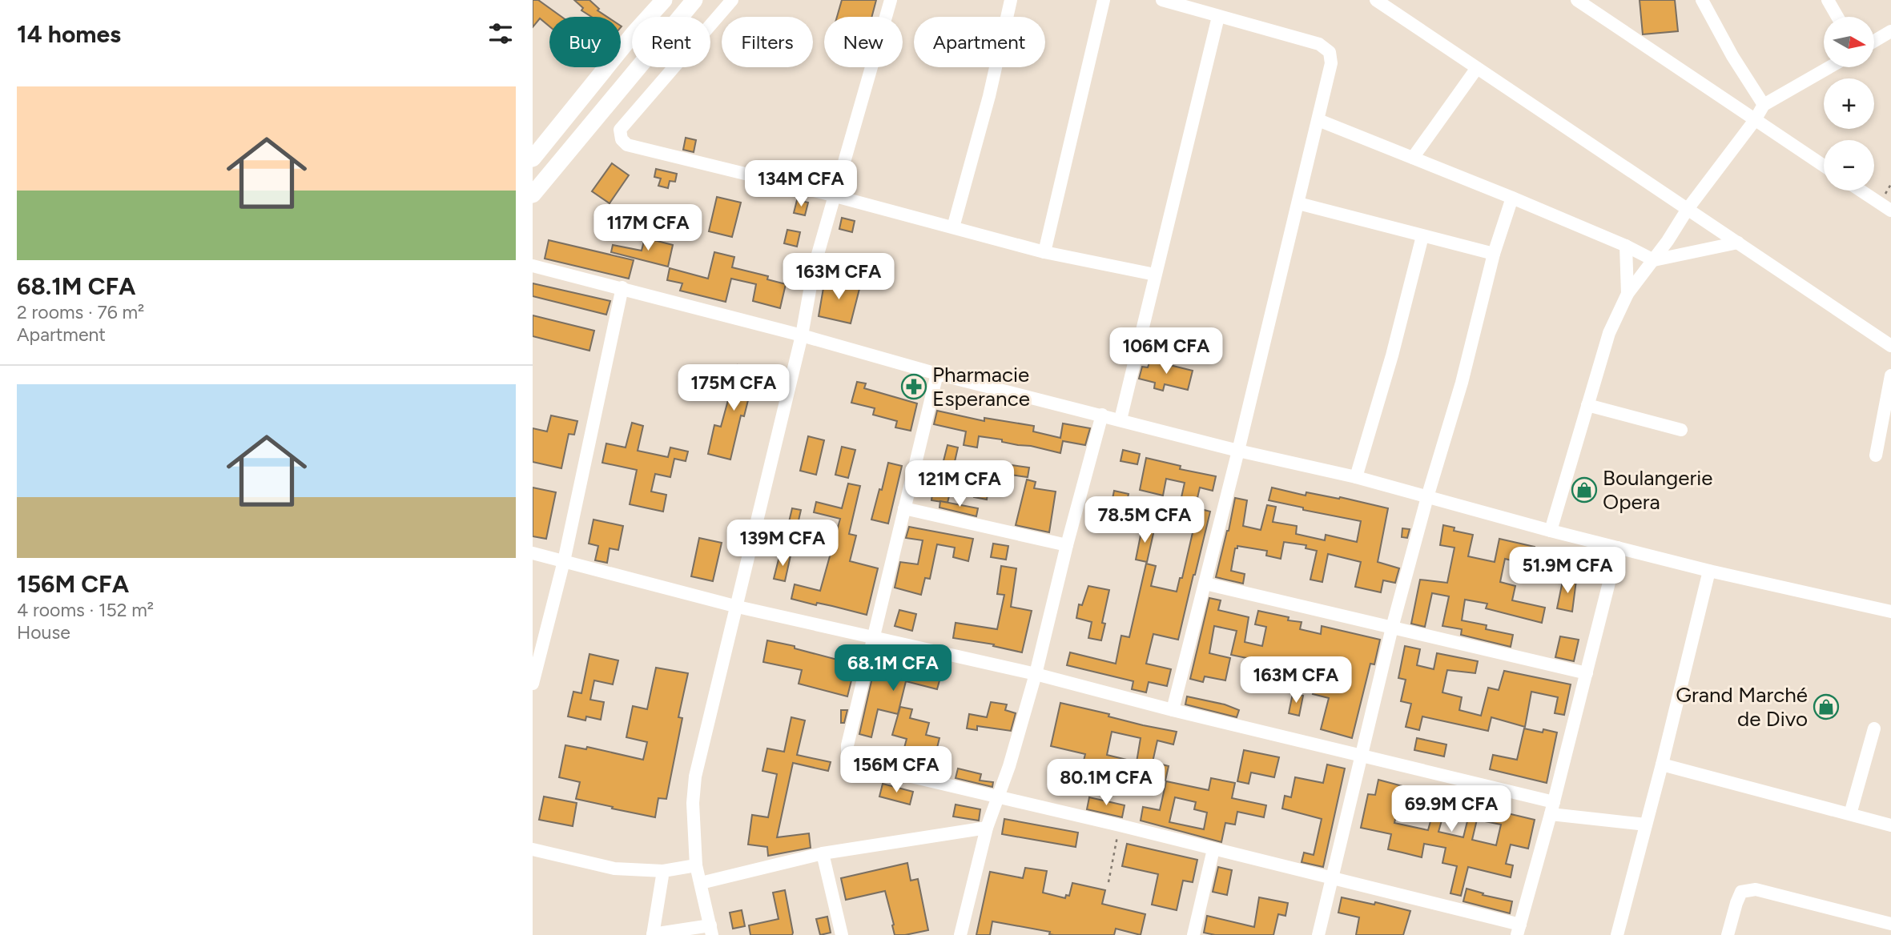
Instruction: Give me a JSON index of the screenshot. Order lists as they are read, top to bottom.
{
  "places": {
    "pharmacy": ["Pharmacie Esperance"],
    "shop": ["Boulangerie Opera", "Grand Marché de Divo"]
  },
  "north": "right",
  "page": {
    "heading": "14 homes",
    "map_buttons": ["+", "−"],
    "chip": [
      "Buy",
      "Rent",
      "Filters",
      "New",
      "Apartment"
    ],
    "list": [
      {
        "name": "68.1M CFA",
        "note": "2 rooms · 76 m² · Apartment"
      },
      {
        "name": "156M CFA",
        "note": "4 rooms · 152 m² · House"
      }
    ],
    "price": [
      "134M CFA",
      "117M CFA",
      "163M CFA",
      "106M CFA",
      "175M CFA",
      "121M CFA",
      "78.5M CFA",
      "139M CFA",
      "51.9M CFA",
      "68.1M CFA",
      "163M CFA",
      "156M CFA",
      "80.1M CFA",
      "69.9M CFA"
    ]
  }
}
